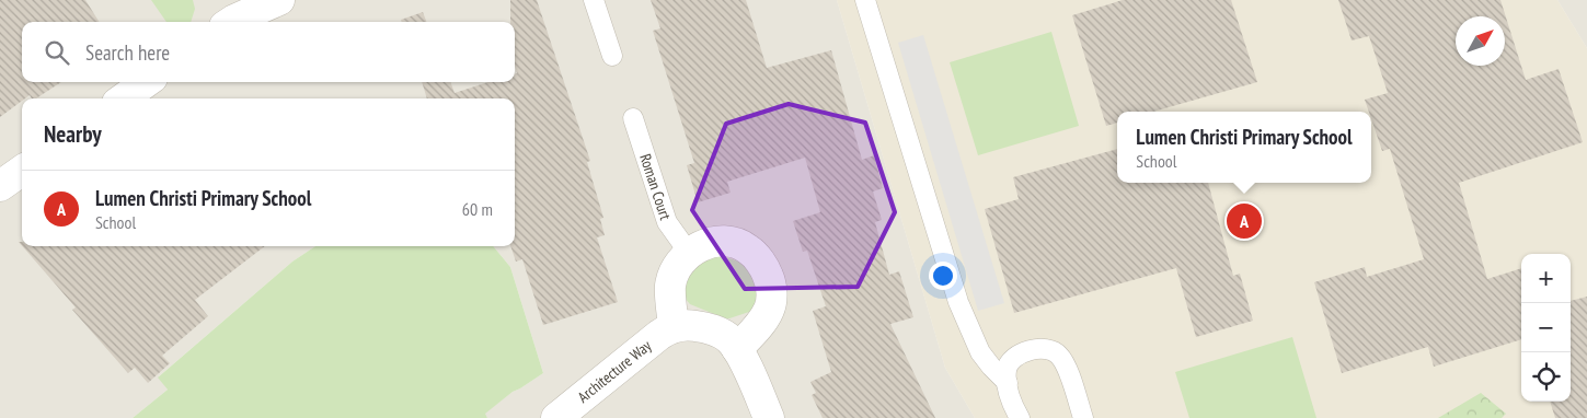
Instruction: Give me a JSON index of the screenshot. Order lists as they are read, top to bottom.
{
  "streets": {
    "street": ["Architecture Way"],
    "lane": ["Roman Court"]
  },
  "crossings": [
    ["Roman Court", "Architecture Way"]
  ],
  "north": "top right",
  "page": {
    "search": "Search here",
    "heading": "Nearby",
    "popup": ["Lumen Christi Primary School", "School"],
    "list": [
      {
        "mark": "A",
        "name": "Lumen Christi Primary School",
        "note": "School",
        "value": "60 m"
      }
    ],
    "pins": "A",
    "map_buttons": ["+", "−"]
  }
}
